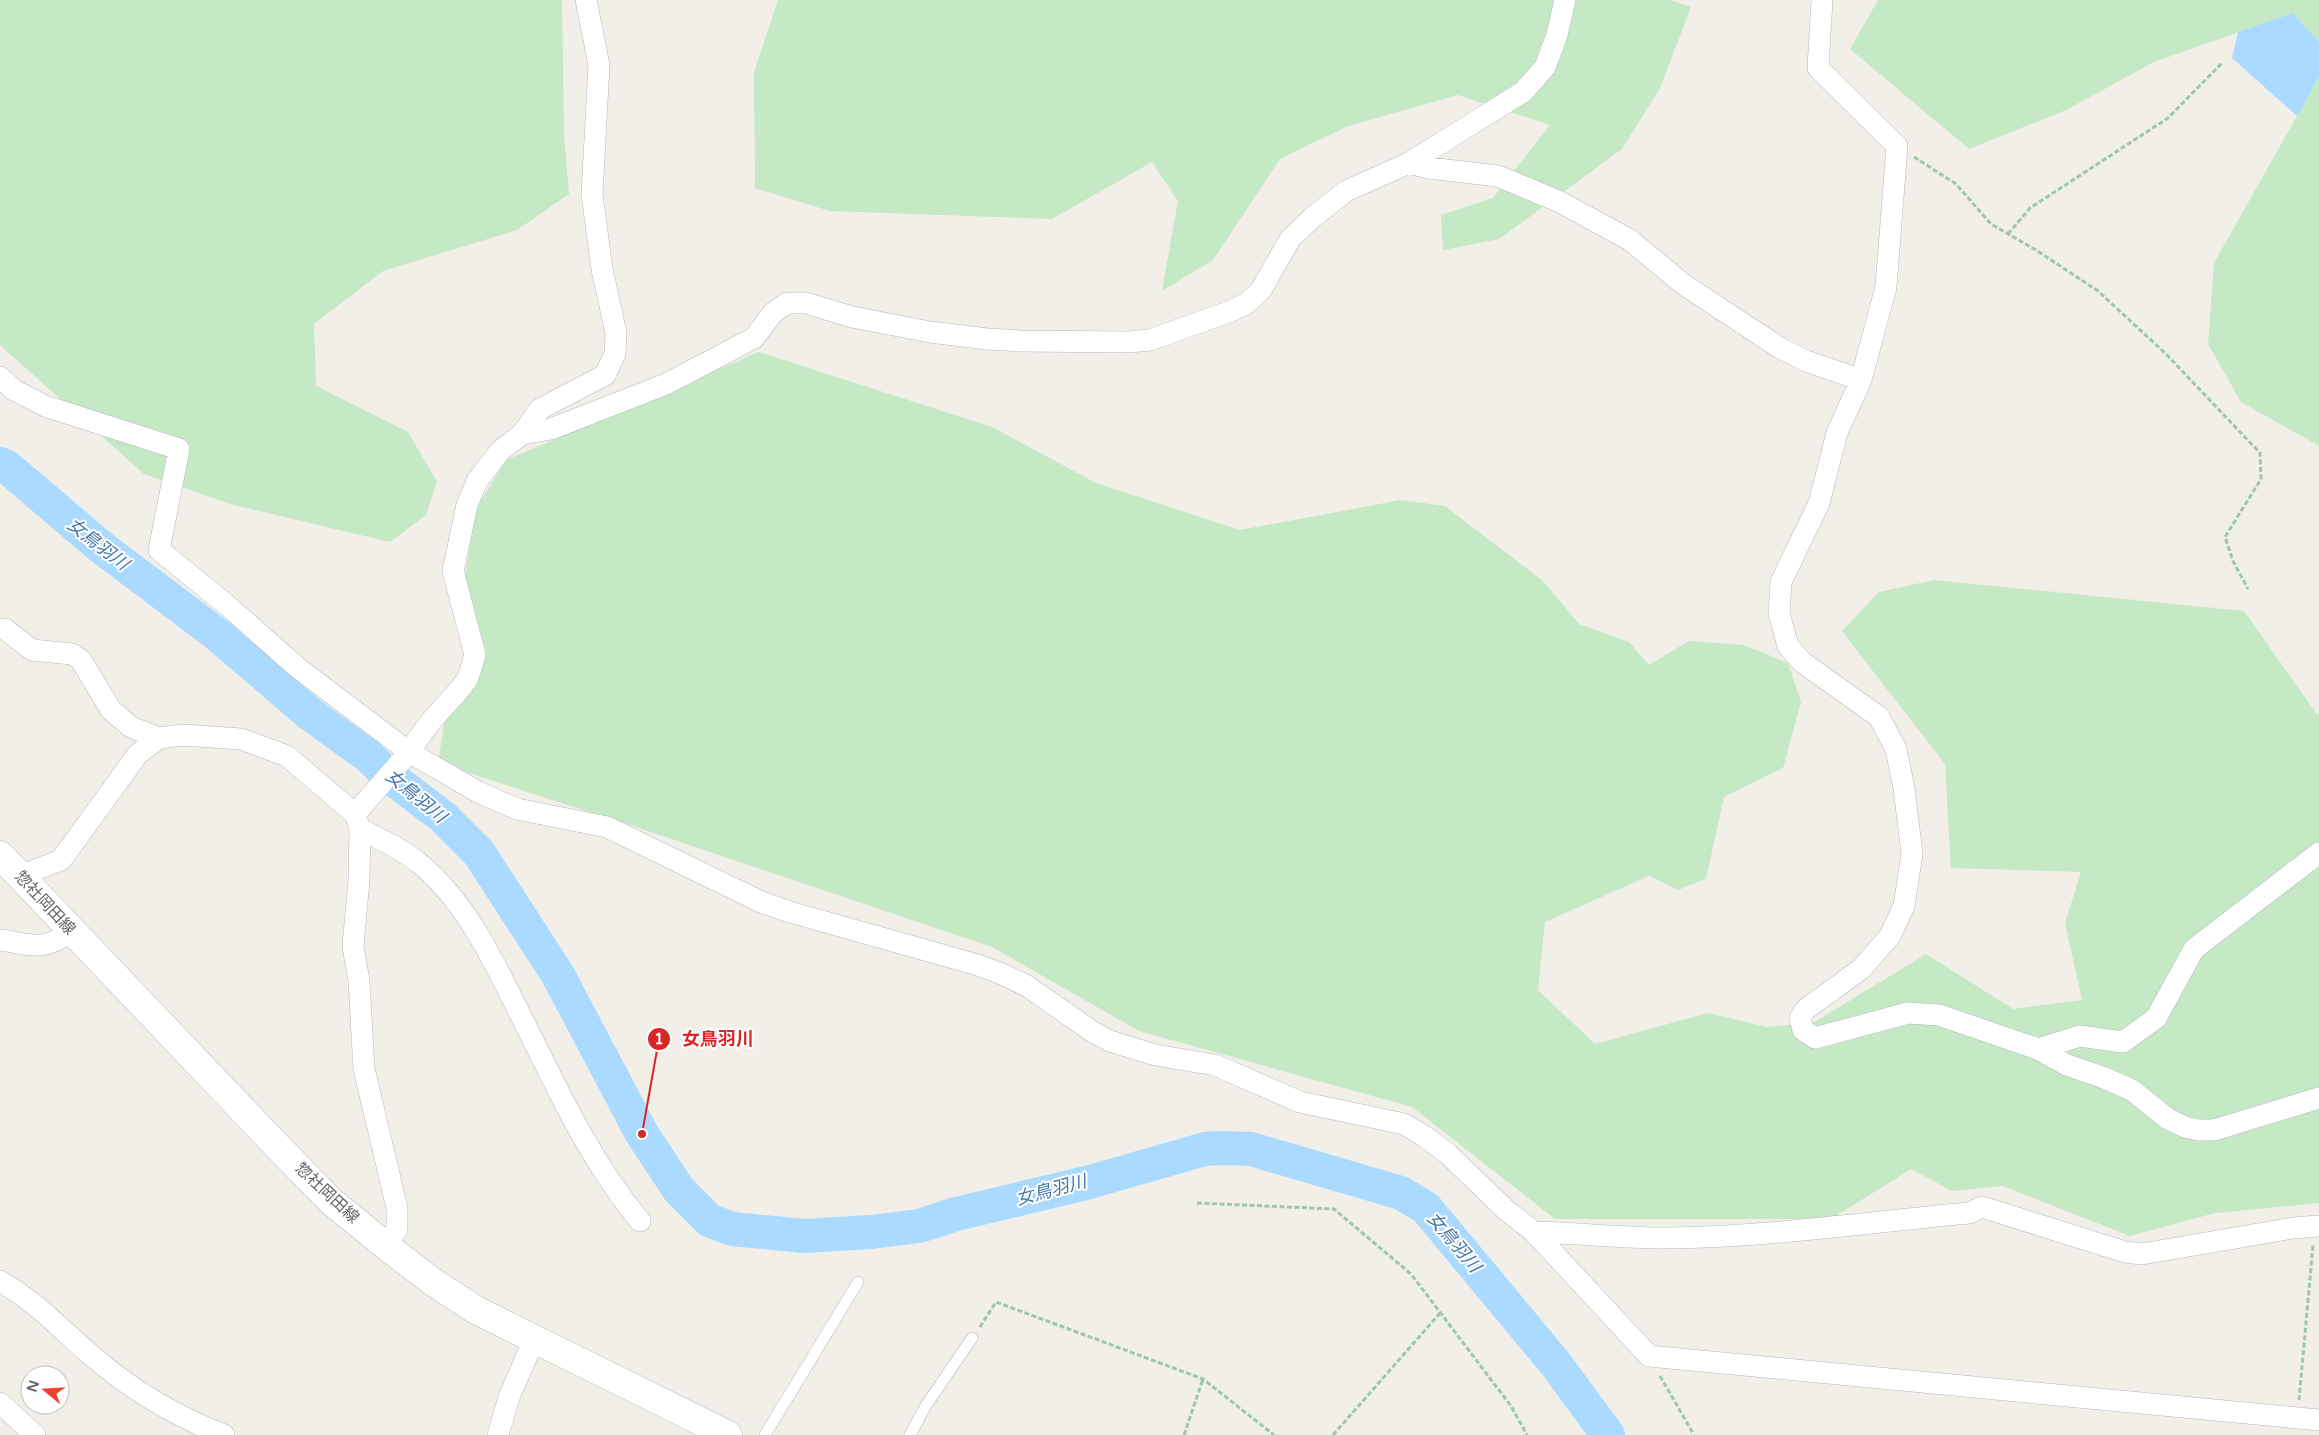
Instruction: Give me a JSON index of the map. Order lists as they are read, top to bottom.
{
  "streets": {
    "main road": ["惣社岡田線"]
  },
  "water": ["女鳥羽川"],
  "places": ["女鳥羽川"],
  "north": "left"
}
